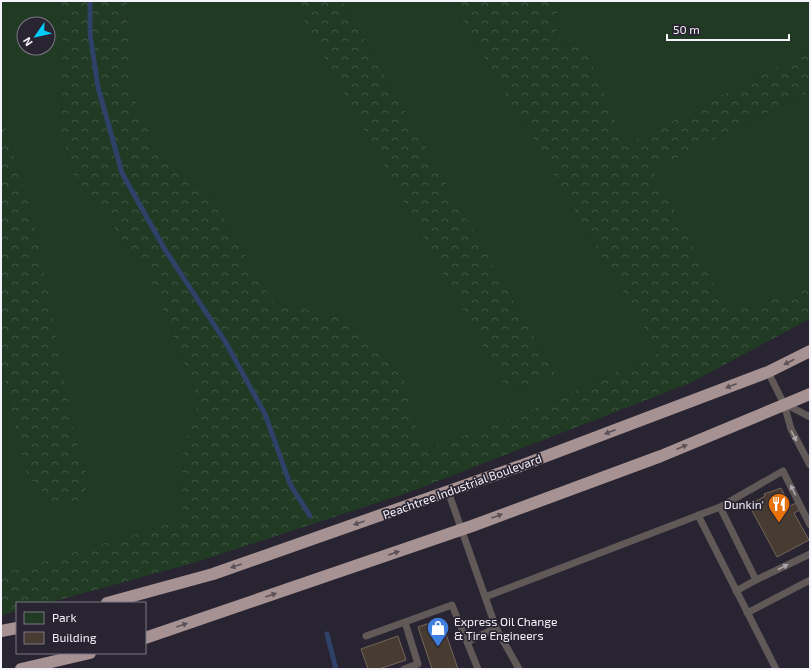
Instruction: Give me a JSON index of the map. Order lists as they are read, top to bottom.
{
  "streets": {
    "highway": ["Peachtree Industrial Boulevard"]
  },
  "places": {
    "restaurant": ["Dunkin'"],
    "shop": ["Express Oil Change & Tire Engineers"]
  },
  "legend": ["Park", "Building"],
  "scale_bar": "50 m",
  "north": "bottom left"
}
